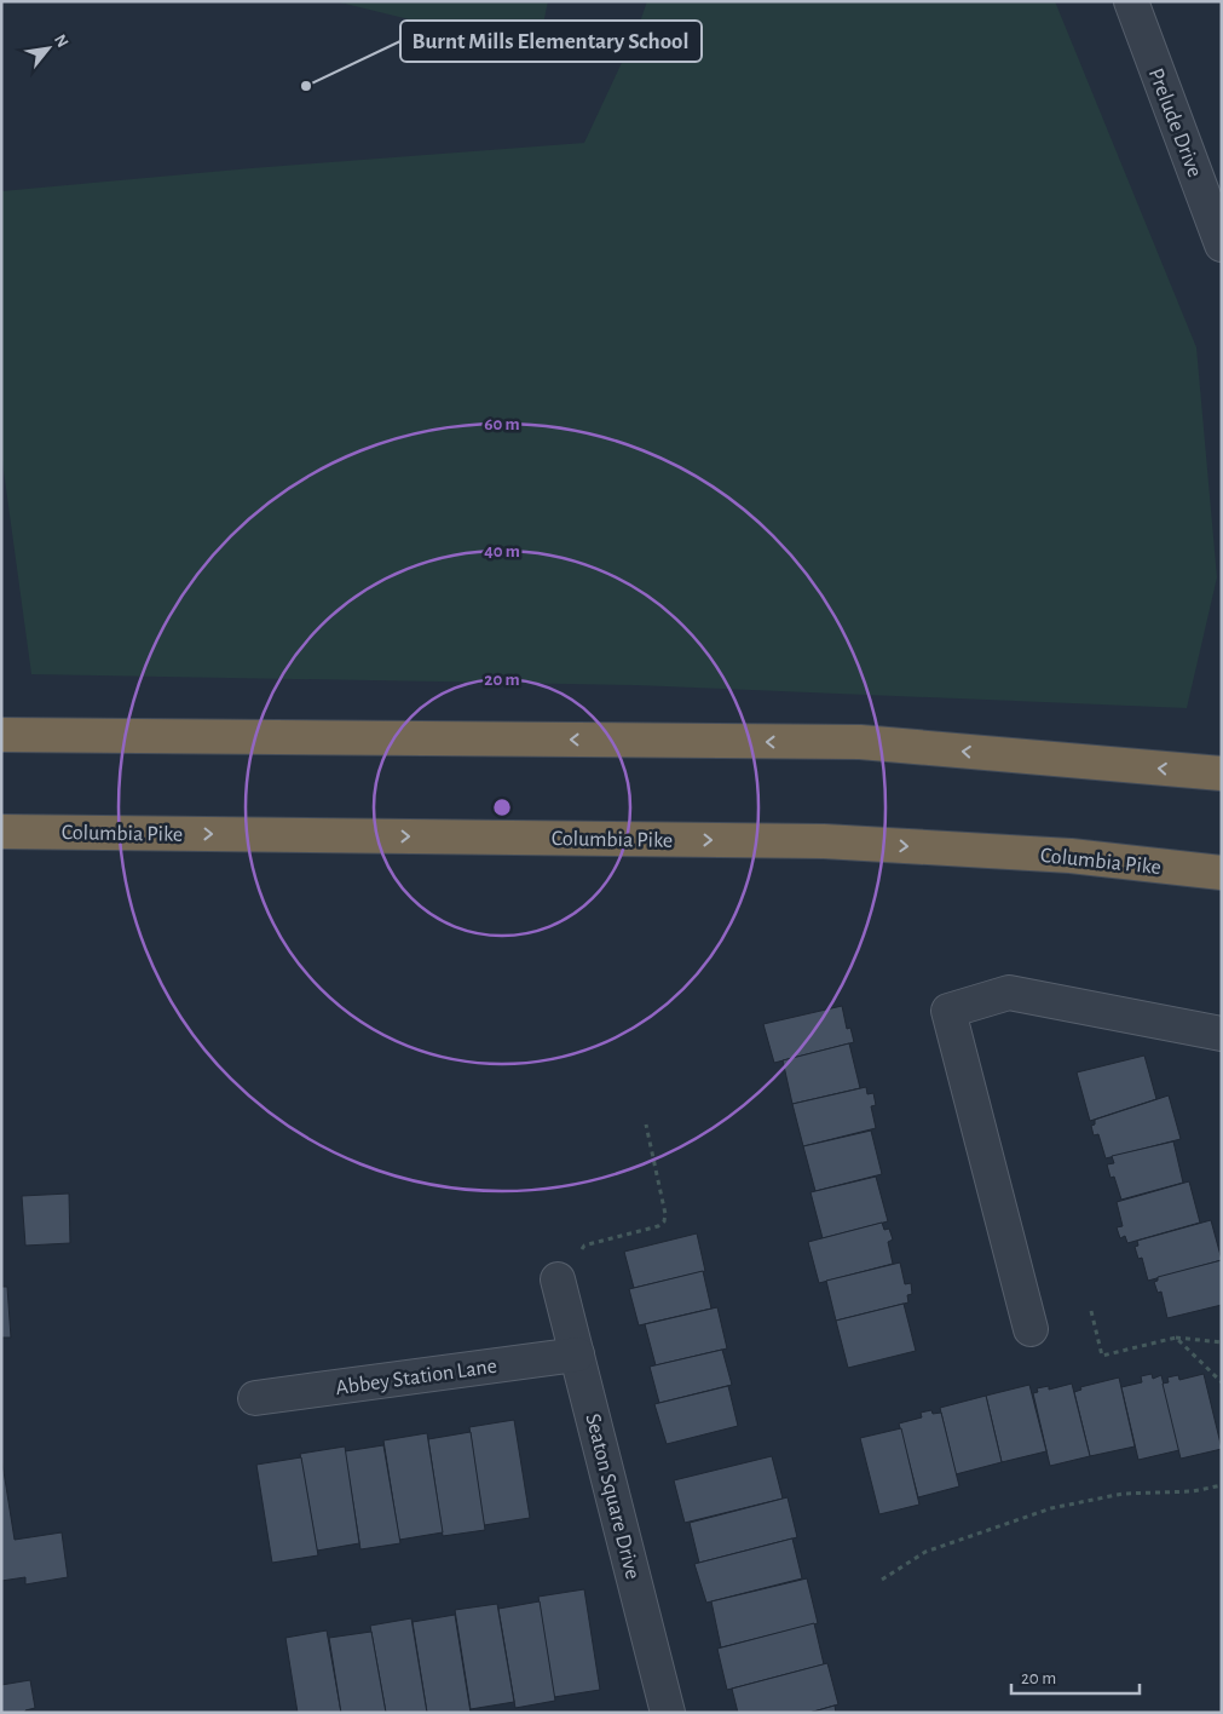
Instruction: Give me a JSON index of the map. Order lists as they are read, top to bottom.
{
  "streets": {
    "highway": ["Columbia Pike"],
    "street": ["Prelude Drive", "Abbey Station Lane", "Seaton Square Drive"]
  },
  "crossings": [
    ["Abbey Station Lane", "Seaton Square Drive"]
  ],
  "places": ["Burnt Mills Elementary School"],
  "scale_bar": "20 m",
  "north": "top right",
  "rings": ["60 m", "40 m", "20 m"]
}
